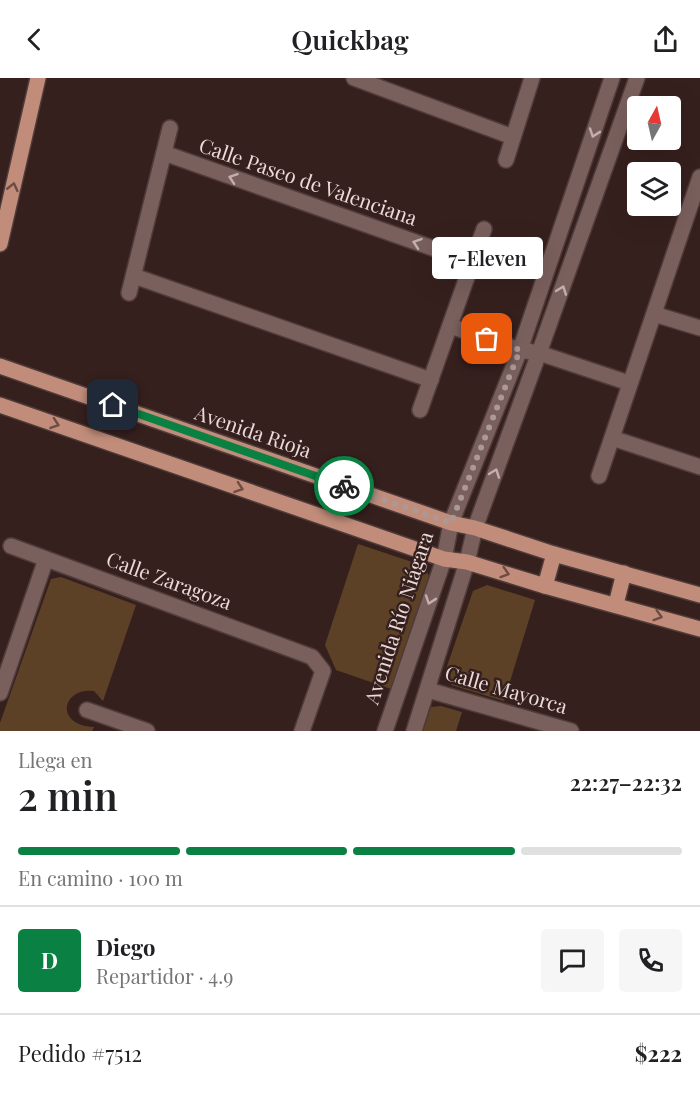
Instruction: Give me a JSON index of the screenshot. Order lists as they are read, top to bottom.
{
  "streets": {
    "main road": ["Avenida Rioja"],
    "street": [
      "Calle Paseo de Valenciana",
      "Calle Zaragoza",
      "Avenida Río Niágara",
      "Calle Mayorca"
    ]
  },
  "crossings": [
    ["Avenida Rioja", "Avenida Río Niágara"]
  ],
  "places": ["7-Eleven"],
  "north": "top",
  "page": {
    "header": "Quickbag",
    "bubble": "7-Eleven",
    "heading": ["2 min", "Llega en", "22:27–22:32"],
    "panel": [
      "Diego",
      "Repartidor · 4.9",
      "Pedido #7512",
      "$222"
    ],
    "bar": "En camino · 100 m",
    "round": "D"
  }
}
